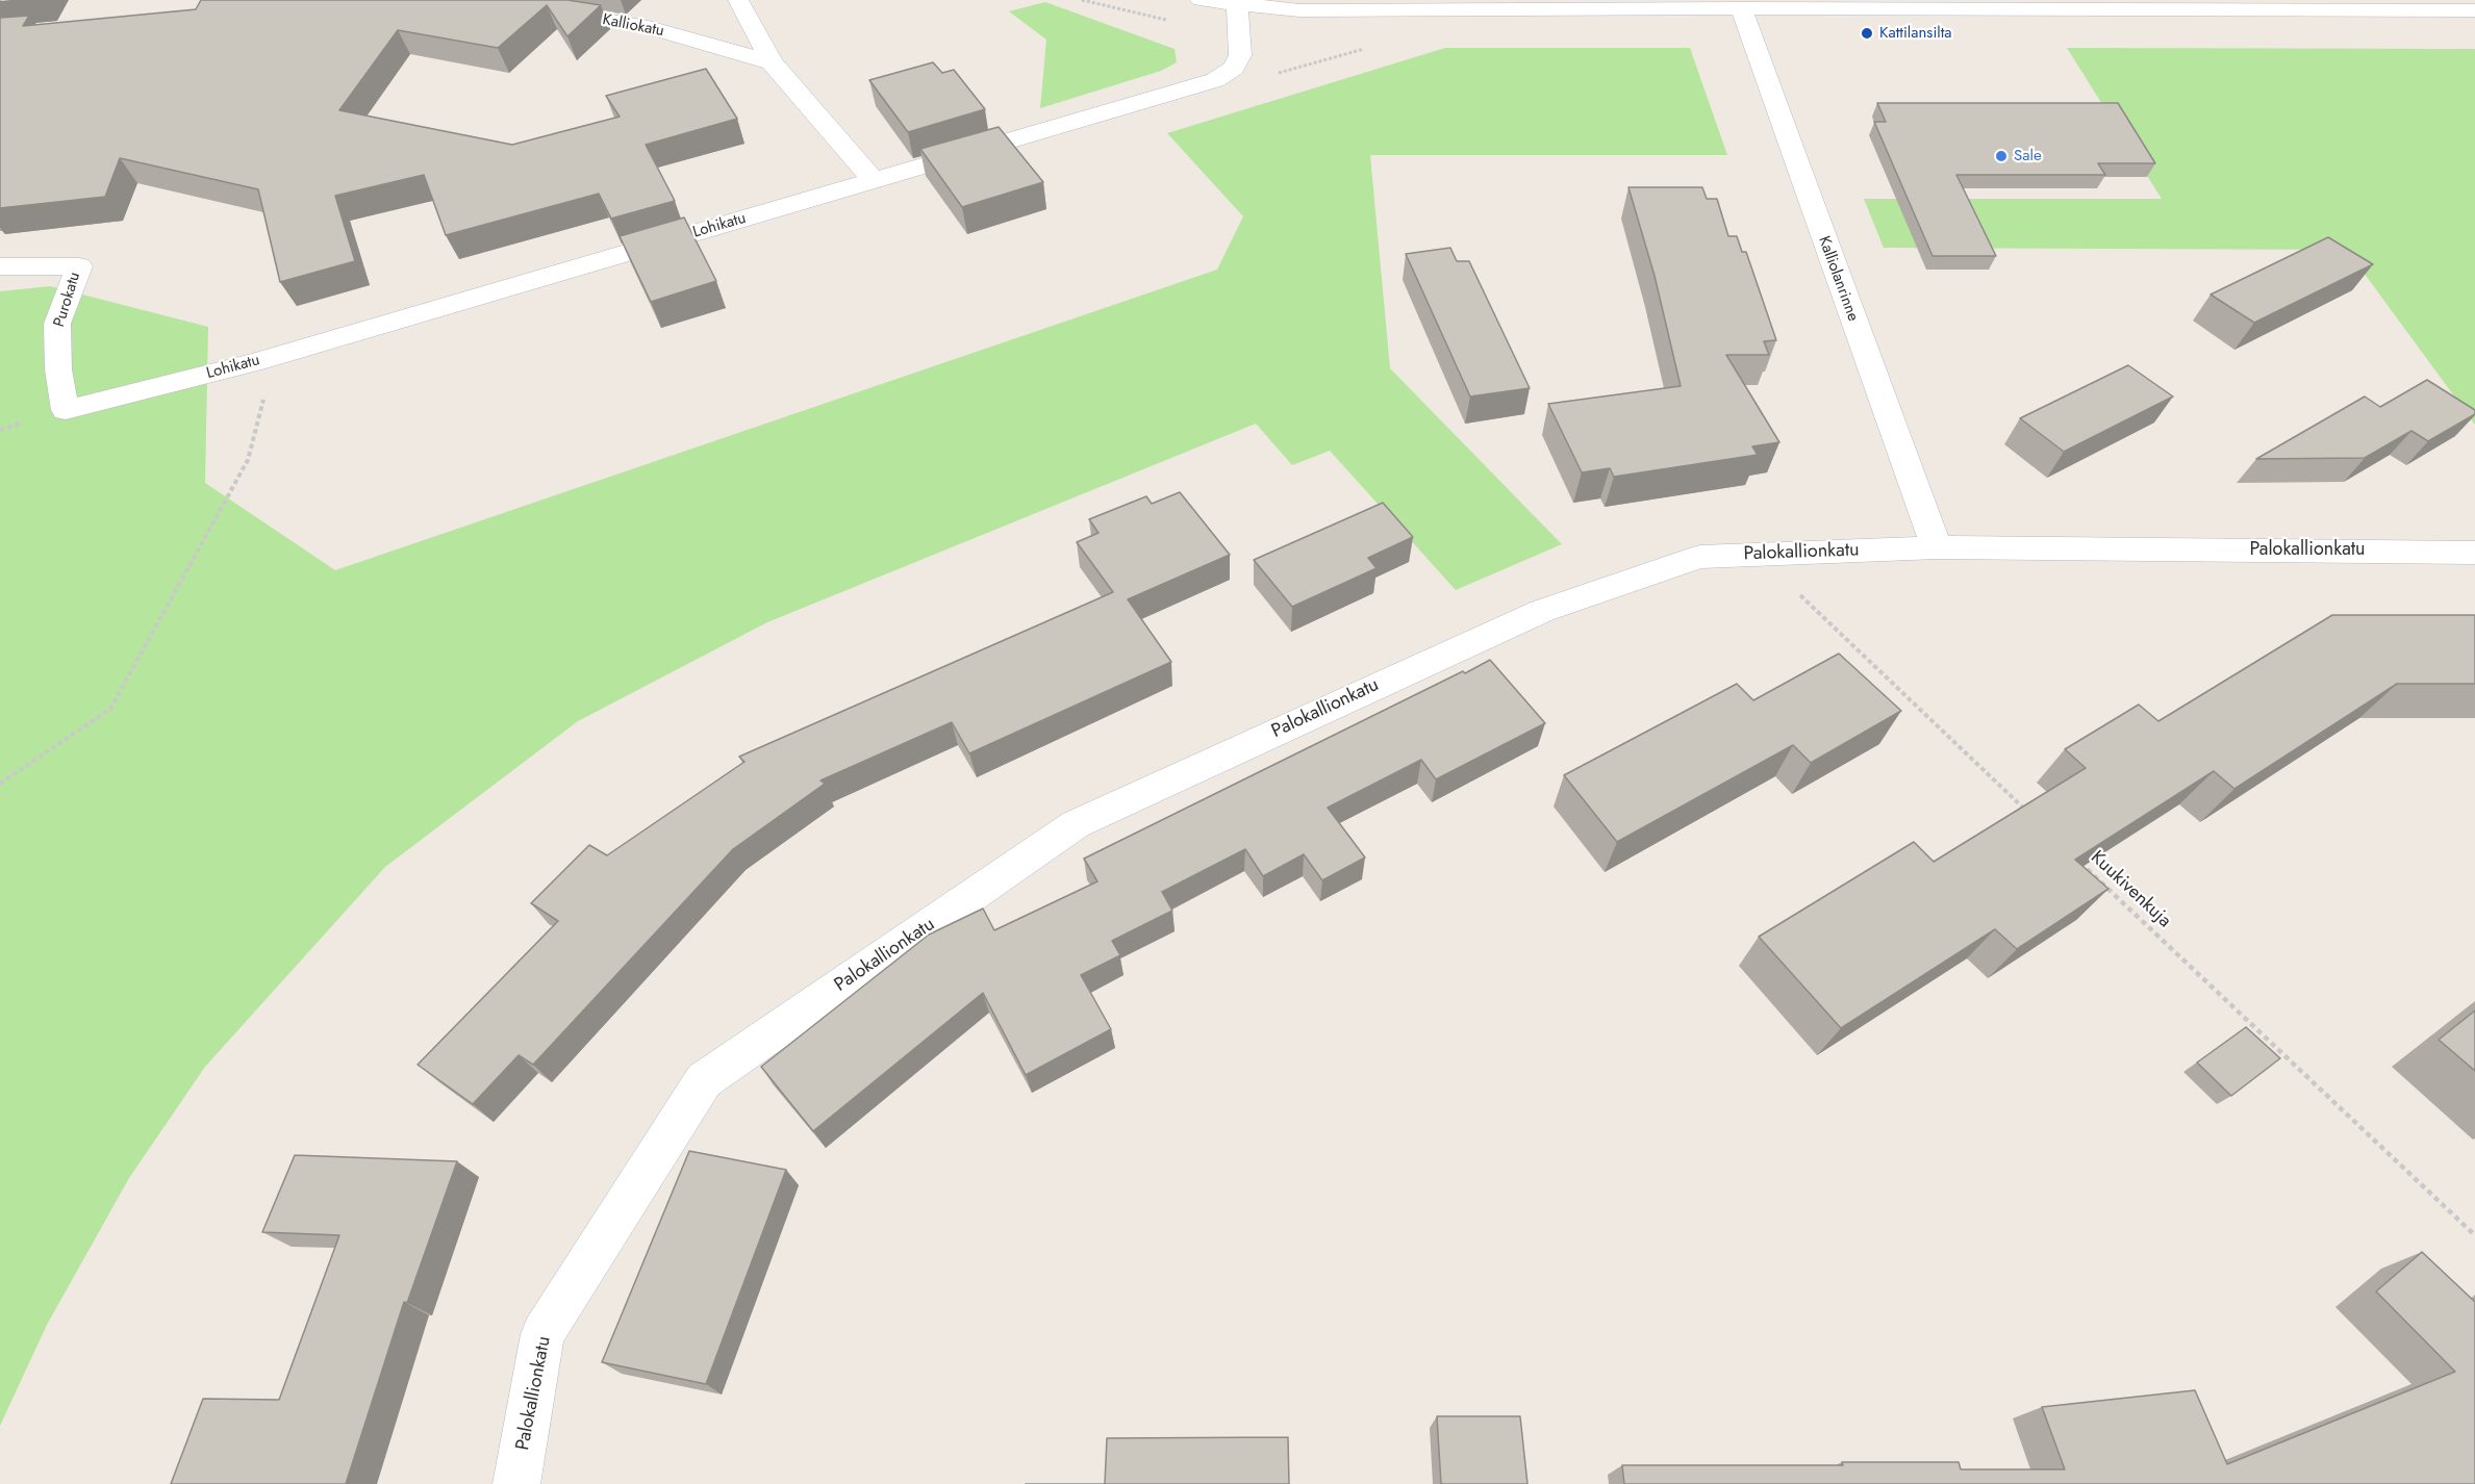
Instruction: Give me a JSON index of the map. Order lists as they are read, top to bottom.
{
  "streets": {
    "street": [
      "Kalliokatu",
      "Lohikatu",
      "Kalliolanrinne",
      "Purokatu",
      "Palokallionkatu"
    ],
    "path": ["Kuukivenkuja"]
  },
  "crossings": [
    ["Lohikatu", "Purokatu"],
    ["Kalliolanrinne", "Palokallionkatu"]
  ],
  "places": ["Kattilansilta", "Sale"]
}
